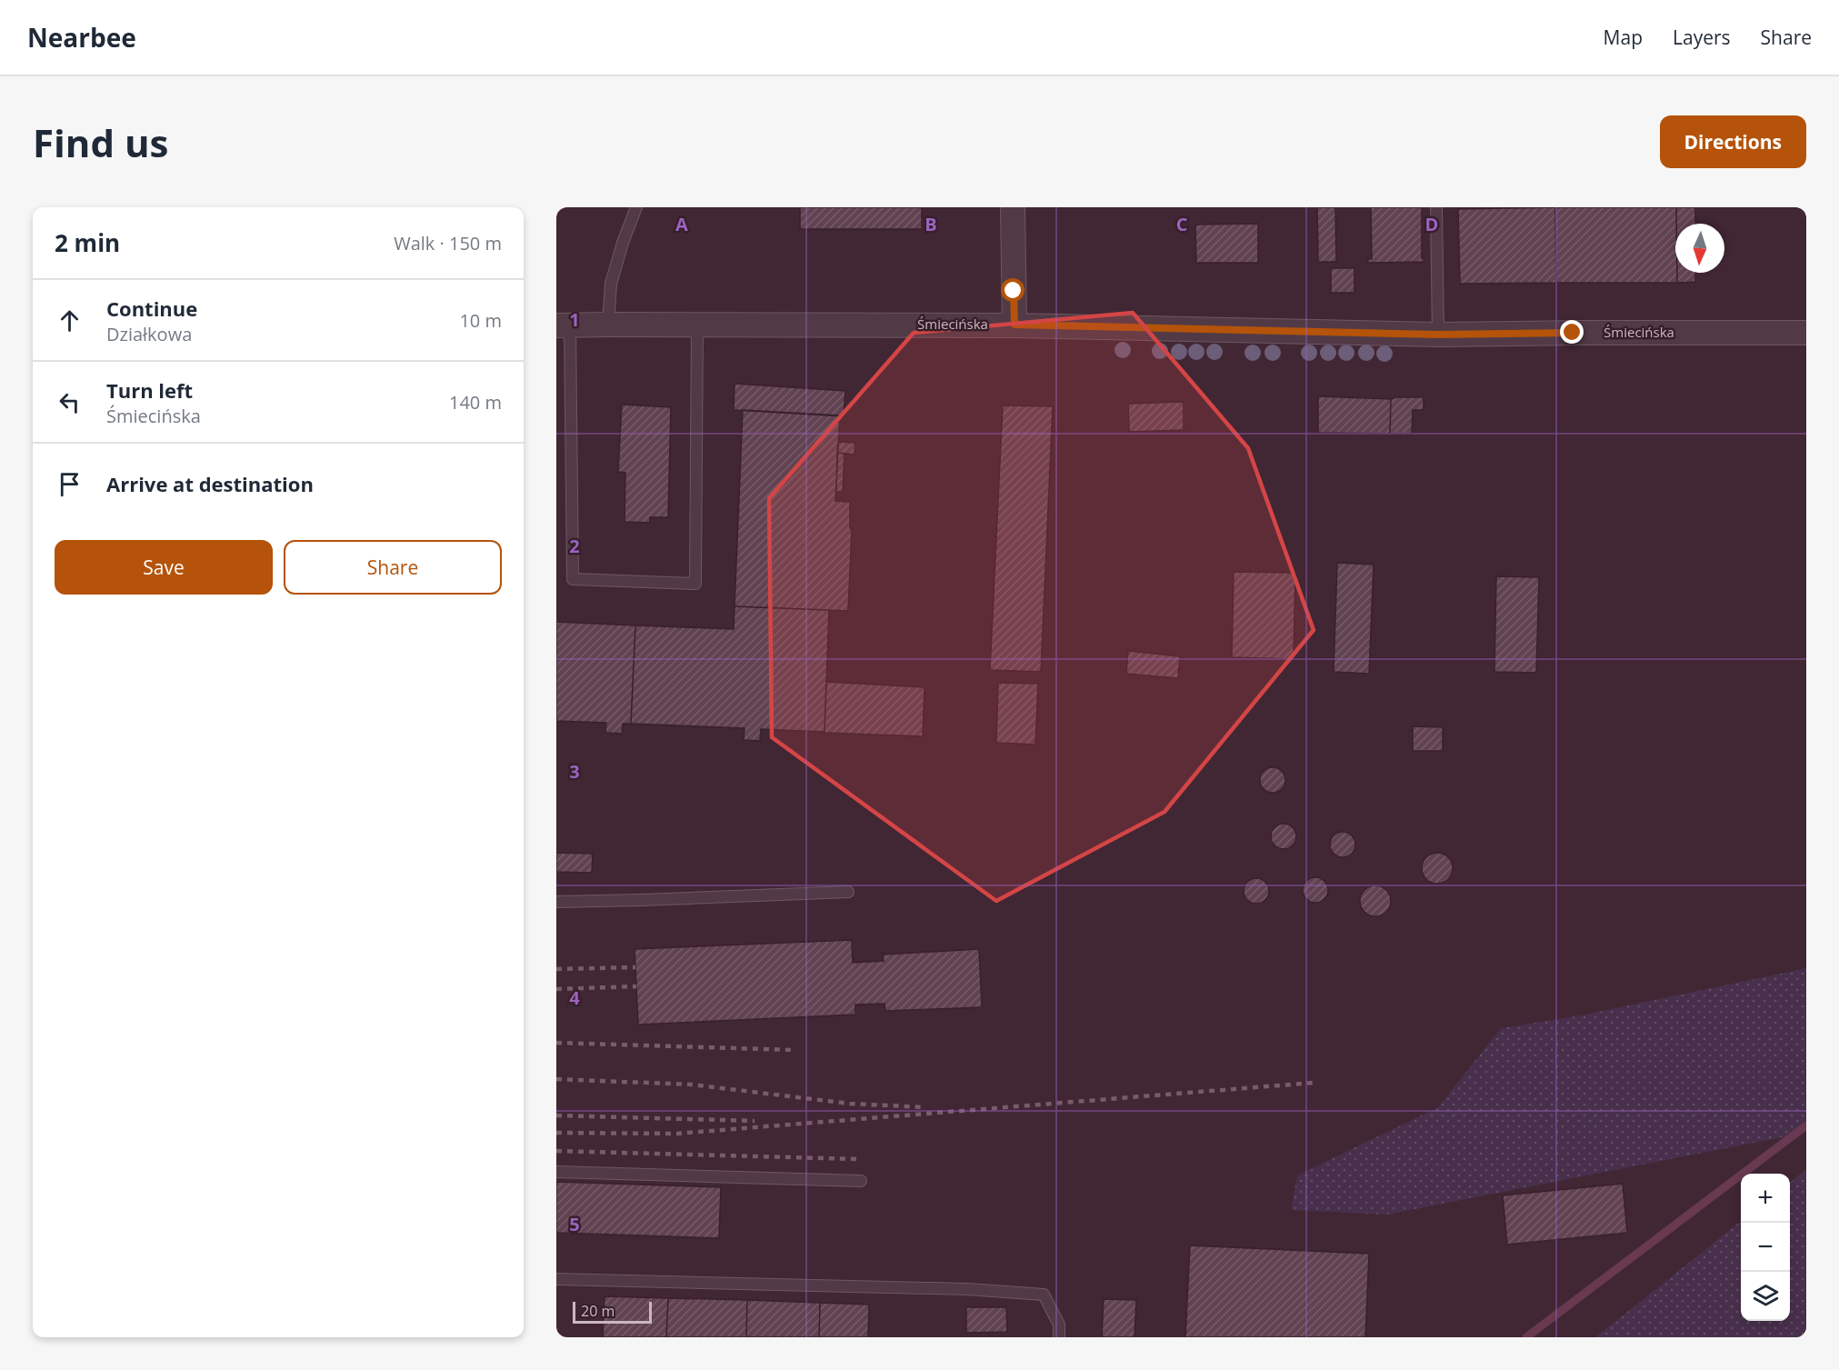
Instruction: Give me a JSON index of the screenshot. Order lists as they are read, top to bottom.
{
  "streets": {
    "street": ["Śmiecińska"]
  },
  "scale_bar": "20 m",
  "north": "bottom",
  "page": {
    "header": "Nearbee",
    "nav": ["Map", "Layers", "Share"],
    "buttons": [
      "Directions",
      ["Save", "Share"]
    ],
    "title": "Find us",
    "heading": ["2 min", "Walk · 150 m"],
    "list": [
      ["Continue", "Działkowa", "10 m"],
      ["Turn left", "Śmiecińska", "140 m"],
      "Arrive at destination"
    ],
    "map_buttons": ["+", "−"],
    "scale": "20 m"
  },
  "grid": {
    "columns": [
      "A",
      "B",
      "C",
      "D"
    ],
    "rows": [
      "1",
      "2",
      "3",
      "4",
      "5"
    ]
  }
}
